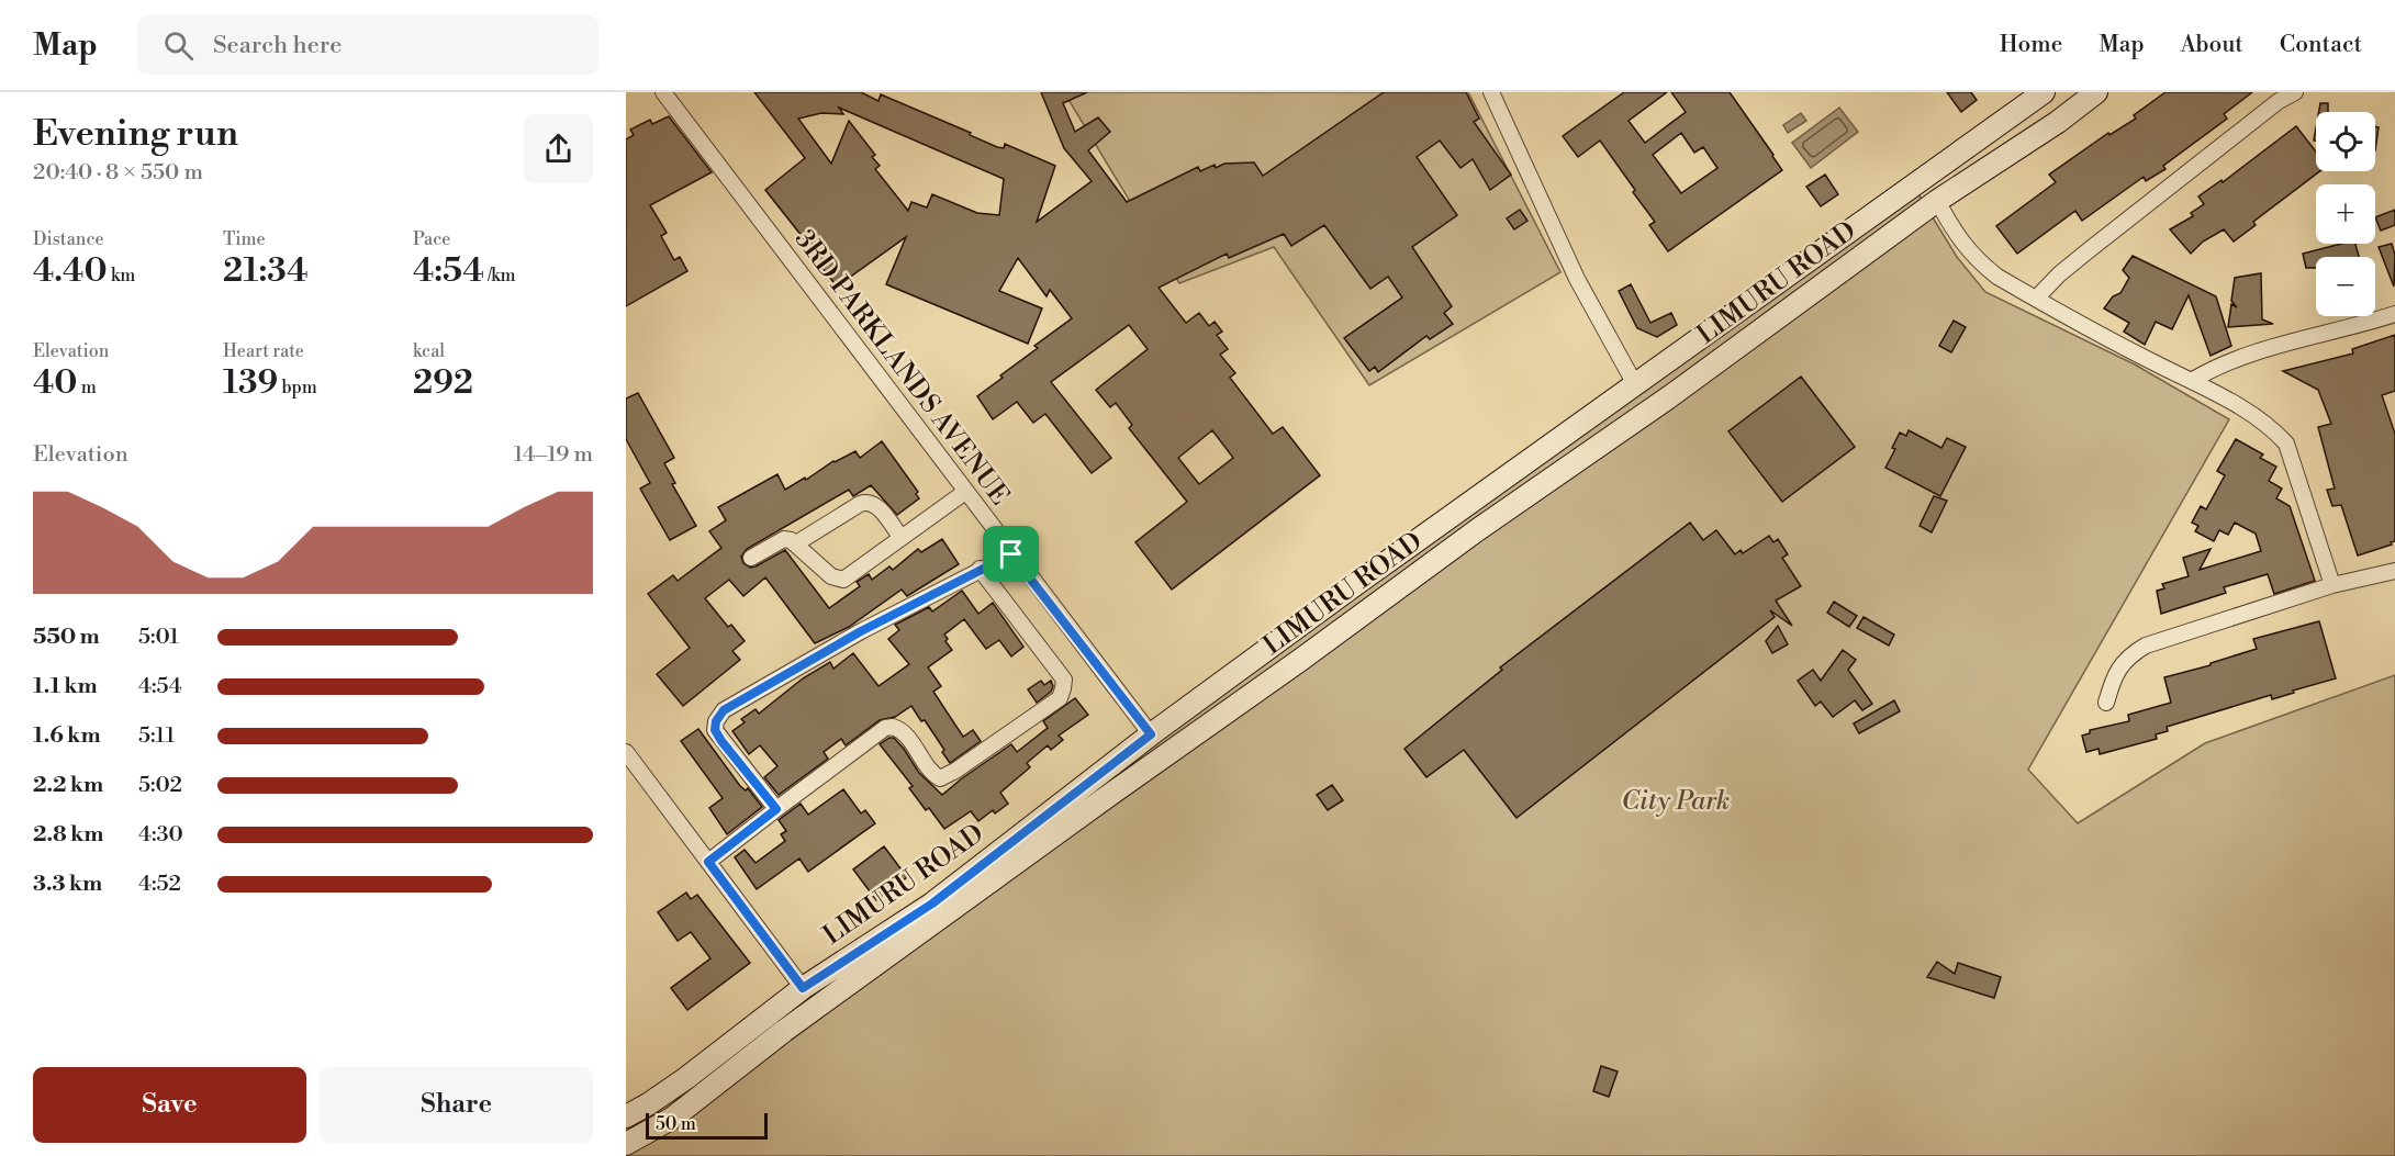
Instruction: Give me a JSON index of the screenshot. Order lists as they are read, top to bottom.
{
  "streets": {
    "main road": ["LIMURU ROAD"],
    "street": ["3RD PARKLANDS AVENUE"]
  },
  "crossings": [
    ["LIMURU ROAD", "3RD PARKLANDS AVENUE"]
  ],
  "parks": ["City Park"],
  "scale_bar": "50 m",
  "page": {
    "header": "Map",
    "search": "Search here",
    "nav": [
      "Home",
      "Map",
      "About",
      "Contact"
    ],
    "heading": ["Evening run", "20:40 · 8 × 550 m"],
    "map_buttons": ["+", "−"],
    "stats": [
      ["Distance", "4.40 km"],
      ["Time", "21:34"],
      ["Pace", "4:54 /km"],
      ["Elevation", "40 m"],
      ["Heart rate", "139 bpm"],
      ["kcal", "292"]
    ],
    "chart": ["Elevation", "14–19 m"],
    "list": [
      {
        "name": "550 m",
        "note": "5:01"
      },
      {
        "name": "1.1 km",
        "note": "4:54"
      },
      {
        "name": "1.6 km",
        "note": "5:11"
      },
      {
        "name": "2.2 km",
        "note": "5:02"
      },
      {
        "name": "2.8 km",
        "note": "4:30"
      },
      {
        "name": "3.3 km",
        "note": "4:52"
      }
    ],
    "buttons": ["Save", "Share"],
    "scale": "50 m"
  }
}
